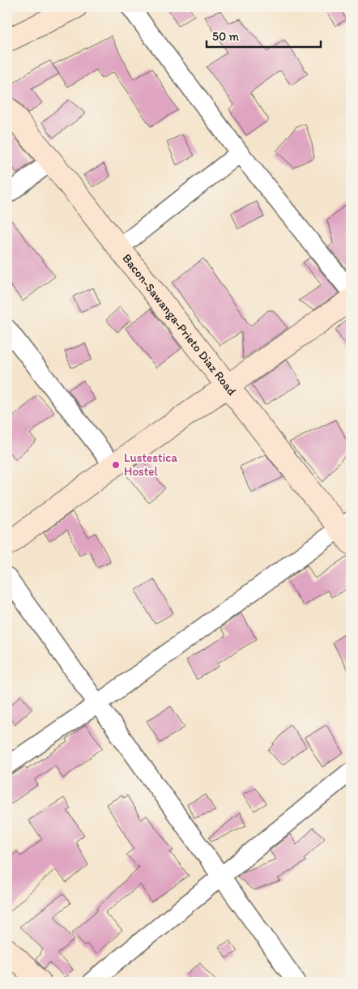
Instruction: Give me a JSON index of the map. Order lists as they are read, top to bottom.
{
  "streets": {
    "main road": ["Bacon-Sawanga-Prieto Diaz Road"]
  },
  "places": ["Lustestica Hostel"],
  "scale_bar": "50 m"
}
